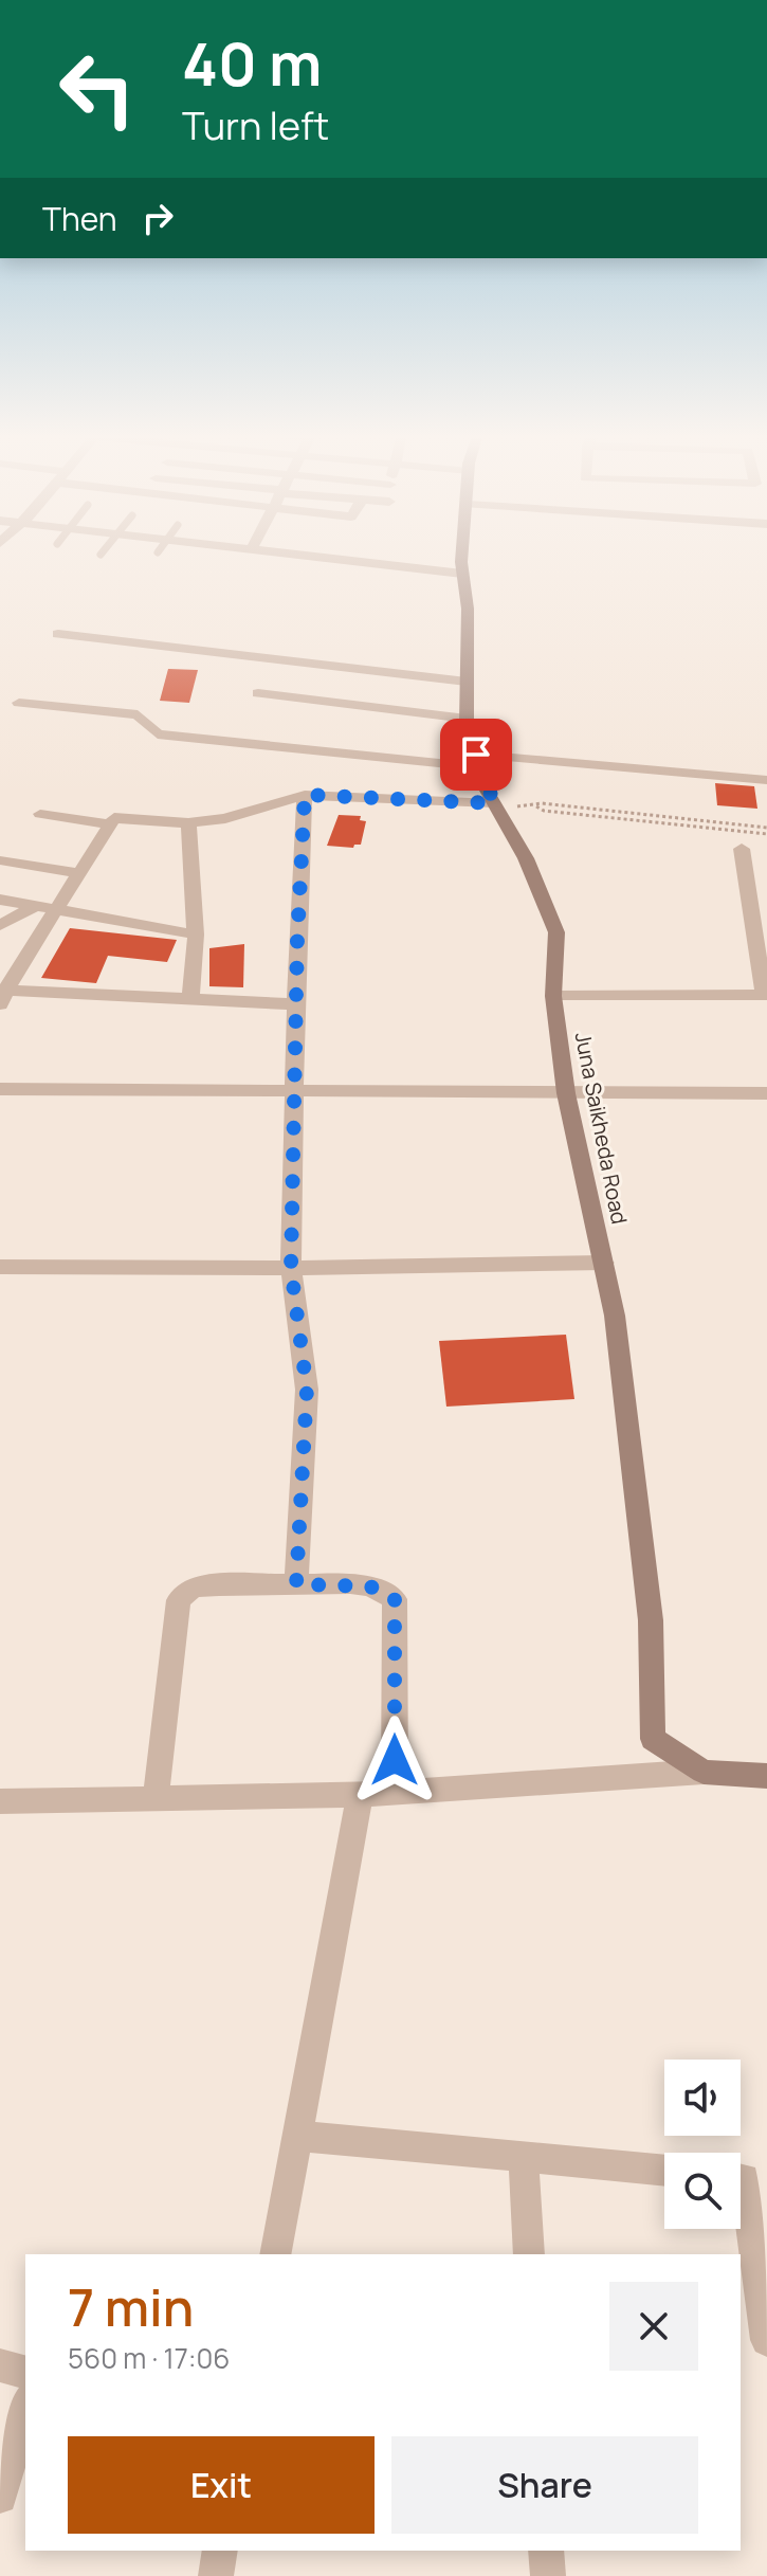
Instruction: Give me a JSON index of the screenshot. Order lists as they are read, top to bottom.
{
  "streets": {
    "main road": ["Juna Saikheda Road"]
  },
  "page": {
    "turn": ["40 m", "Turn left"],
    "then": "Then",
    "heading": ["7 min", "560 m · 17:06"],
    "buttons": ["Exit", "Share"]
  }
}
